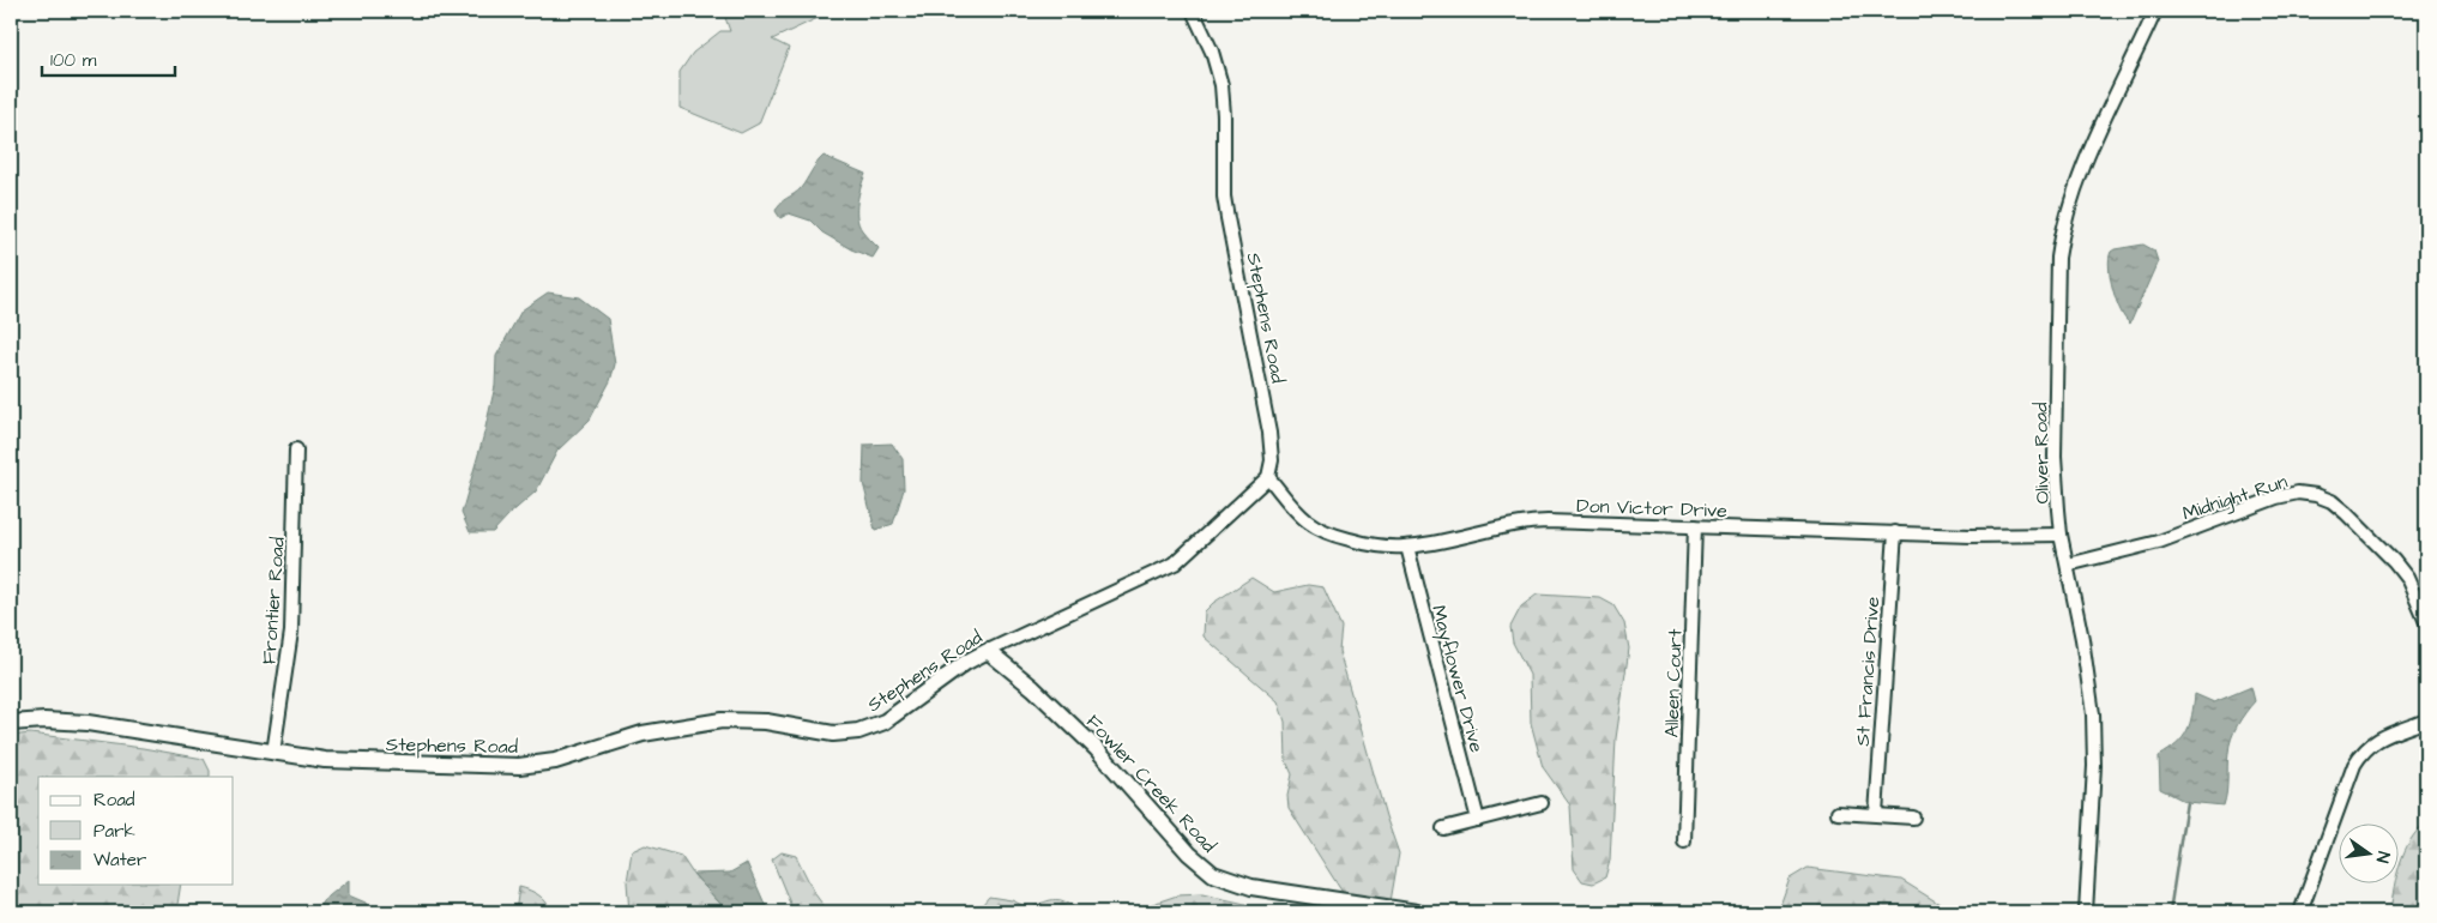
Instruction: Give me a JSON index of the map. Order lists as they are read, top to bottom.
{
  "streets": {
    "main road": ["Stephens Road", "Fowler Creek Road"],
    "street": [
      "Oliver Road",
      "Midnight Run",
      "Don Victor Drive",
      "Frontier Road",
      "St Francis Drive",
      "Mayflower Drive",
      "Alleen Court"
    ]
  },
  "crossings": [
    ["Stephens Road", "Don Victor Drive"],
    ["Stephens Road", "Frontier Road"],
    ["Stephens Road", "Fowler Creek Road"],
    ["Oliver Road", "Midnight Run"],
    ["Oliver Road", "Don Victor Drive"],
    ["Don Victor Drive", "St Francis Drive"],
    ["Don Victor Drive", "Mayflower Drive"],
    ["Don Victor Drive", "Alleen Court"]
  ],
  "legend": ["Road", "Park", "Water"],
  "scale_bar": "100 m",
  "north": "right"
}
